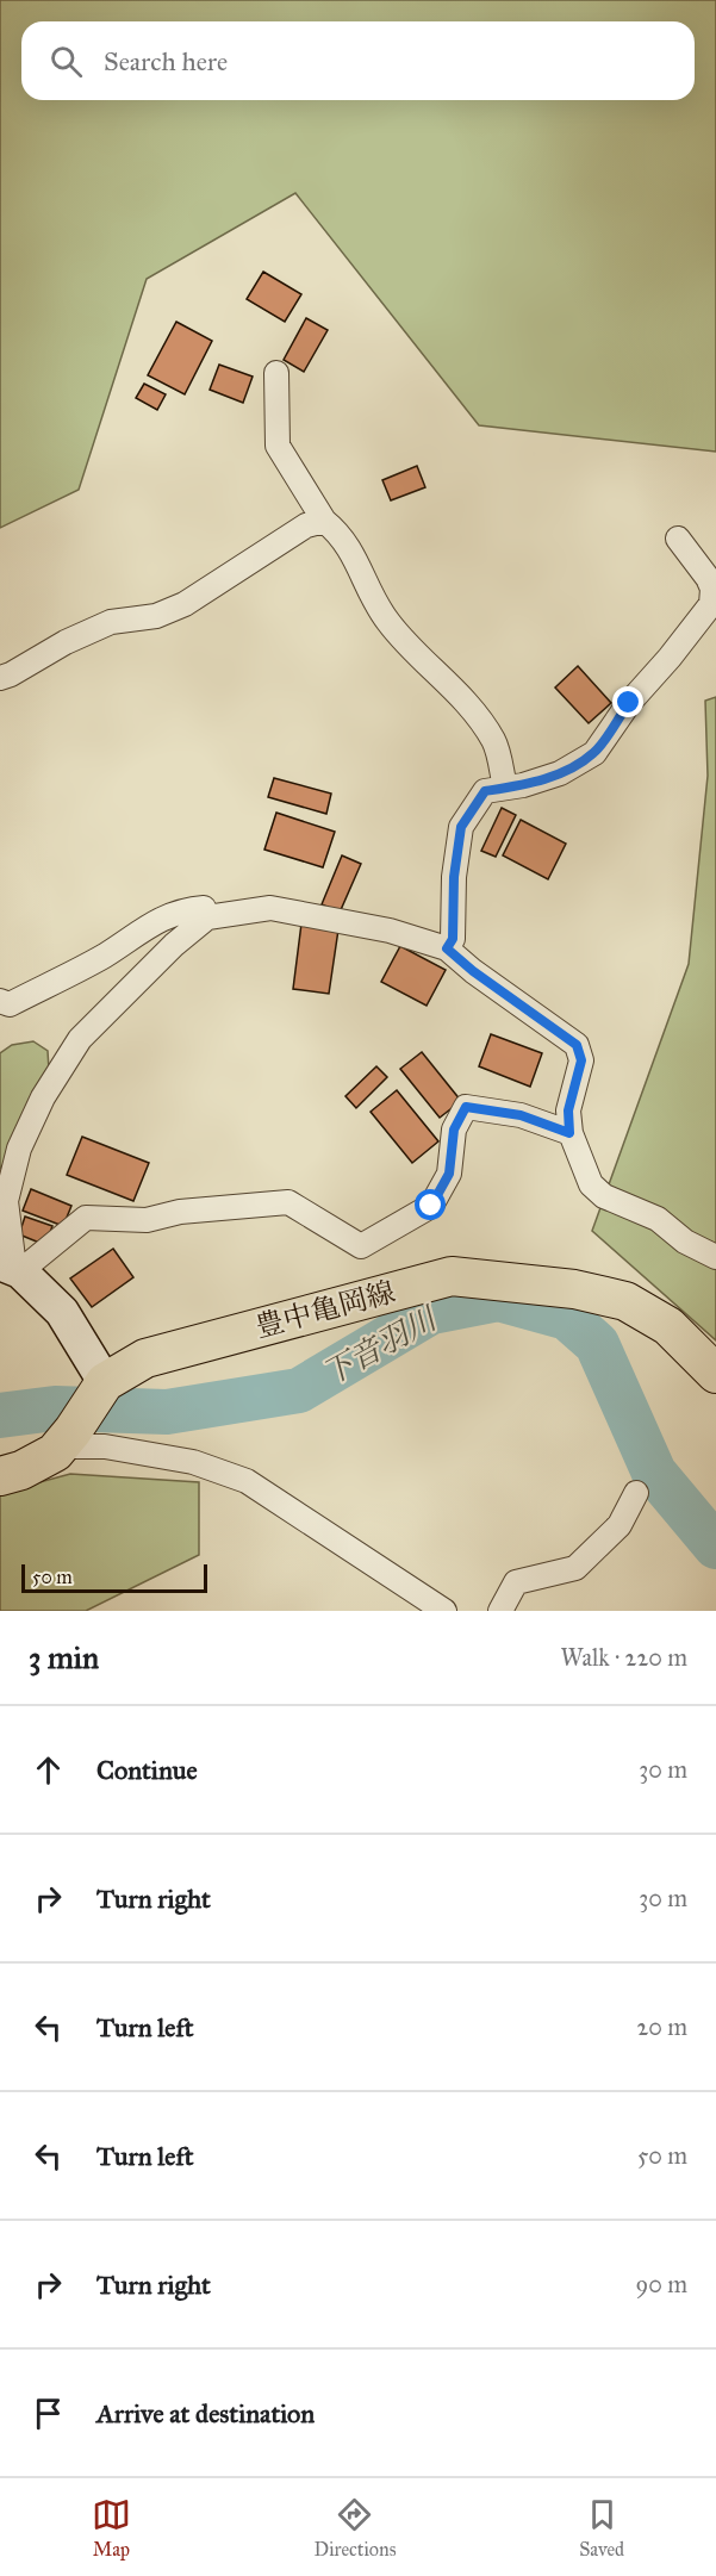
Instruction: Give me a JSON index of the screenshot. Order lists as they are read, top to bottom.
{
  "streets": {
    "main road": ["豊中亀岡線"]
  },
  "water": ["下音羽川"],
  "scale_bar": "50 m",
  "page": {
    "search": "Search here",
    "scale": "50 m",
    "heading": ["3 min", "Walk · 220 m"],
    "list": [
      ["Continue", "30 m"],
      ["Turn right", "30 m"],
      ["Turn left", "20 m"],
      ["Turn left", "50 m"],
      ["Turn right", "90 m"],
      "Arrive at destination"
    ],
    "nav": ["Map", "Directions", "Saved"]
  }
}
